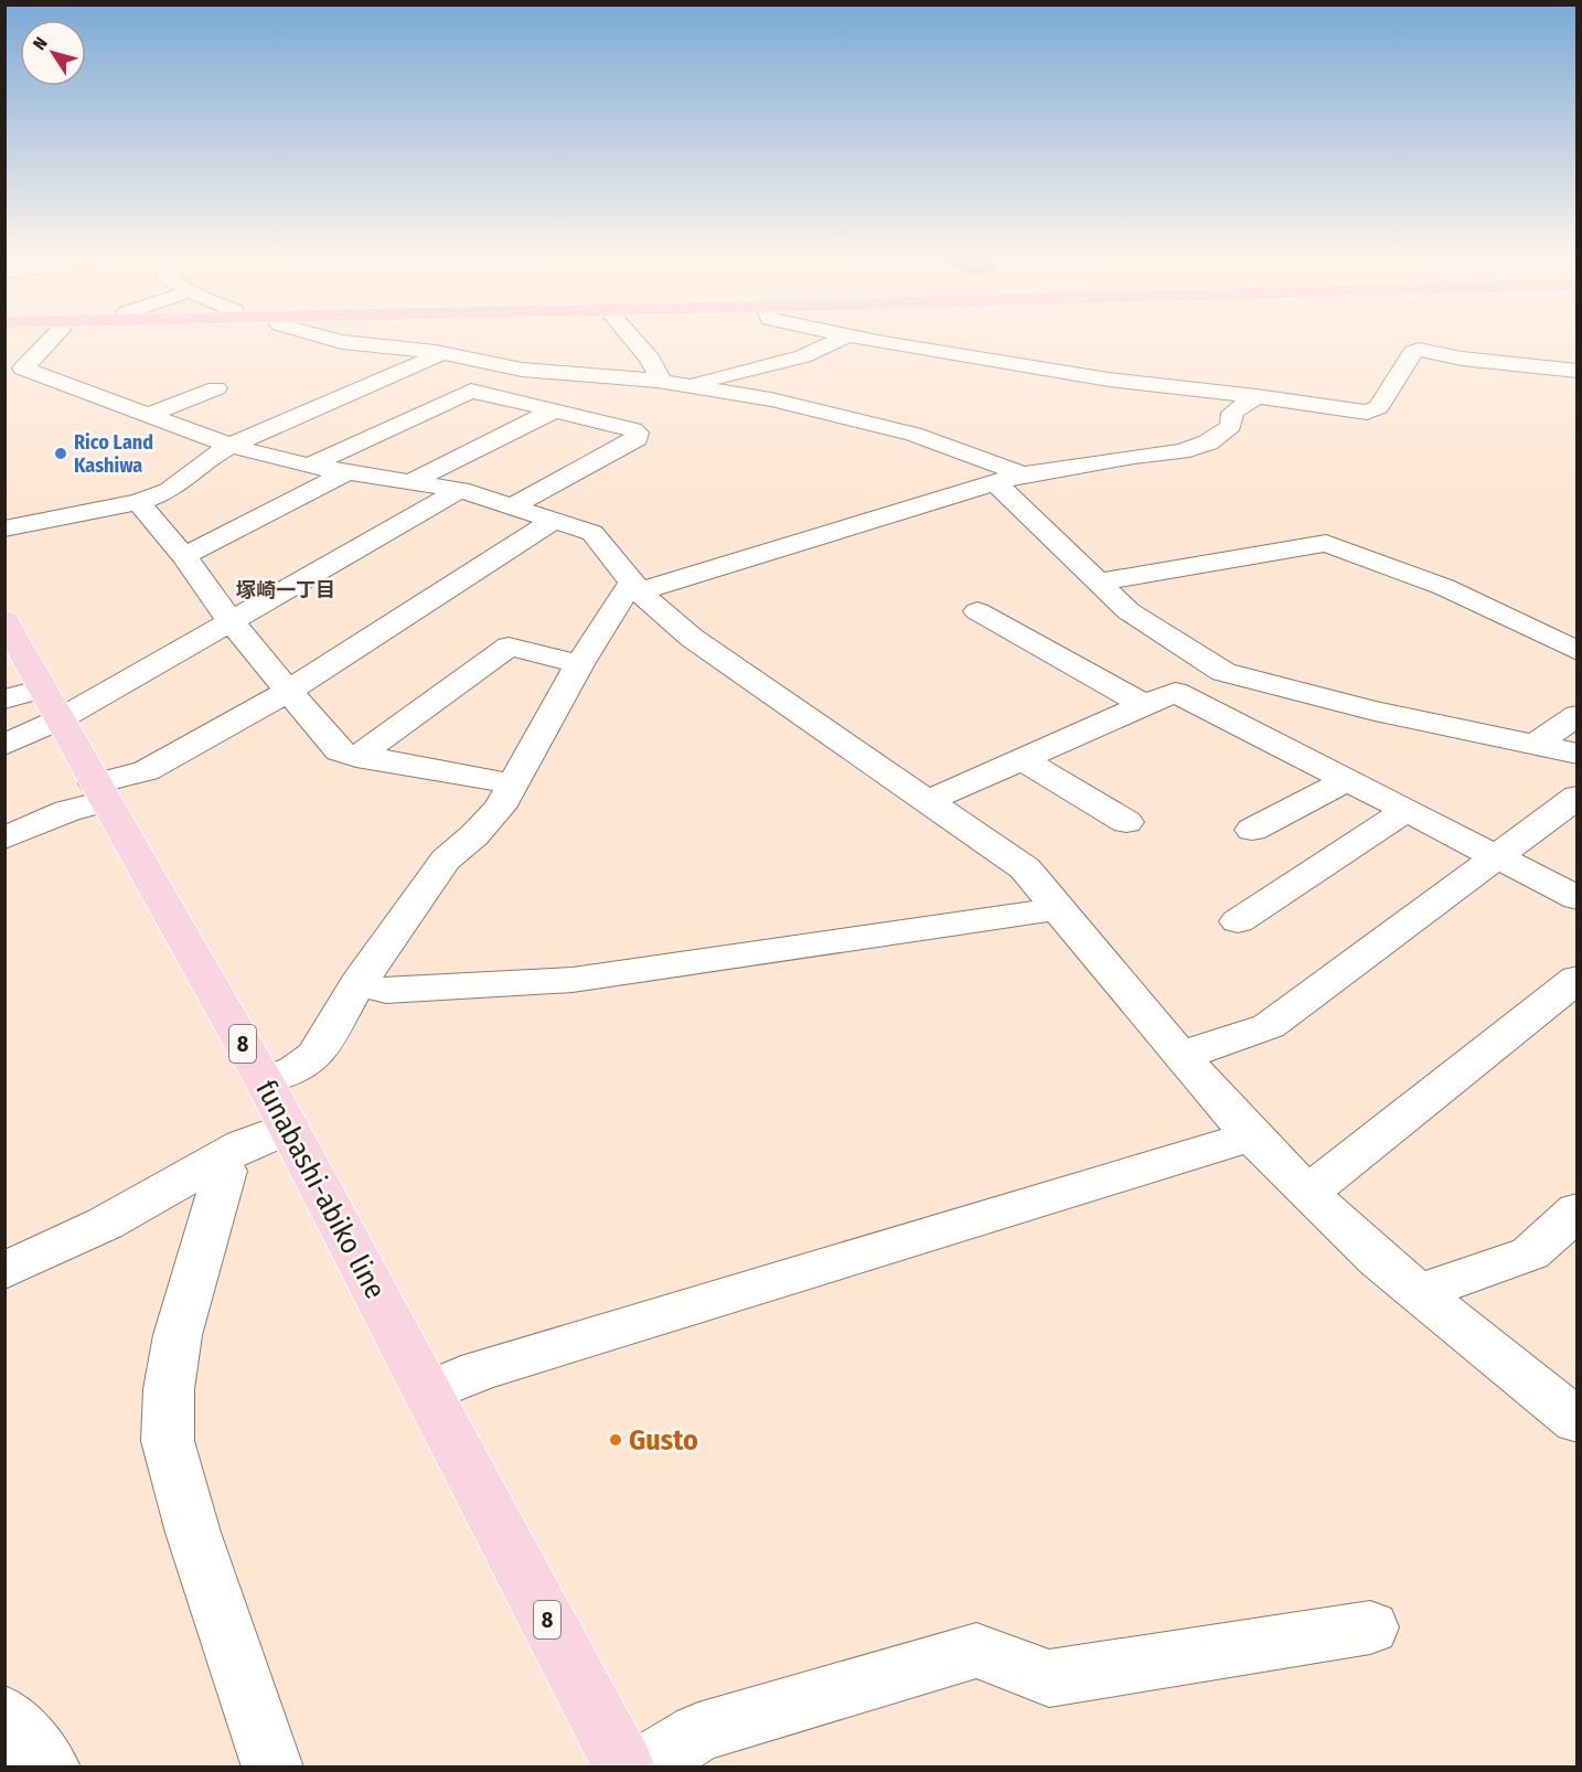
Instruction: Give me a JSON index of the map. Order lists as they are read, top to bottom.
{
  "streets": {
    "main road": ["8", "funabashi-abiko line"]
  },
  "districts": ["塚崎一丁目"],
  "places": ["Rico Land Kashiwa", "Gusto"],
  "north": "top left"
}
